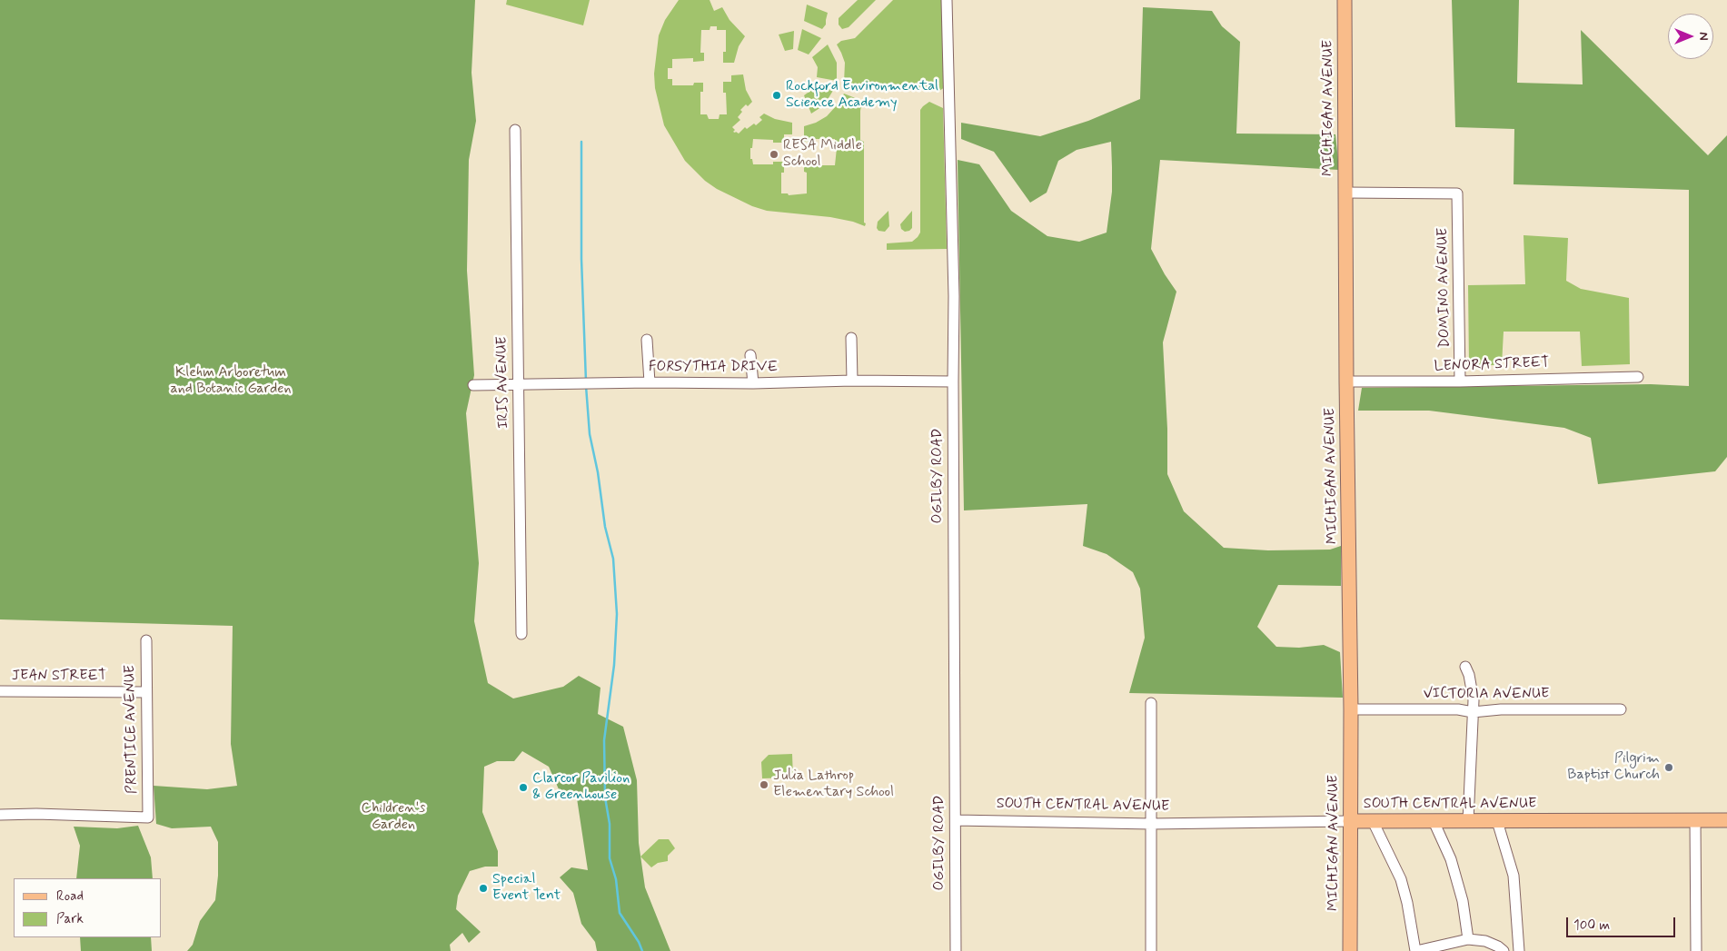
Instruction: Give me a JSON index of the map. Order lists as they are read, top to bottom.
{
  "streets": {
    "main road": ["MICHIGAN AVENUE", "SOUTH CENTRAL AVENUE"],
    "street": [
      "DOMINO AVENUE",
      "LENORA STREET",
      "FORSYTHIA DRIVE",
      "IRIS AVENUE",
      "OGILBY ROAD",
      "JEAN STREET",
      "VICTORIA AVENUE",
      "PRENTICE AVENUE"
    ]
  },
  "crossings": [
    ["MICHIGAN AVENUE", "DOMINO AVENUE"],
    ["MICHIGAN AVENUE", "LENORA STREET"],
    ["MICHIGAN AVENUE", "VICTORIA AVENUE"],
    ["MICHIGAN AVENUE", "SOUTH CENTRAL AVENUE"],
    ["DOMINO AVENUE", "LENORA STREET"],
    ["FORSYTHIA DRIVE", "IRIS AVENUE"],
    ["FORSYTHIA DRIVE", "OGILBY ROAD"],
    ["OGILBY ROAD", "SOUTH CENTRAL AVENUE"],
    ["JEAN STREET", "PRENTICE AVENUE"]
  ],
  "parks": ["Klehm Arboretum and Botanic Garden", "Children's Garden"],
  "places": [
    "Rockford Environmental Science Academy",
    "RESA Middle School",
    "Pilgrim Baptist Church",
    "Julia Lathrop Elementary School",
    "Clarcor Pavilion & Greenhouse",
    "Special Event Tent"
  ],
  "legend": ["Road", "Park"],
  "scale_bar": "100 m",
  "north": "right"
}
